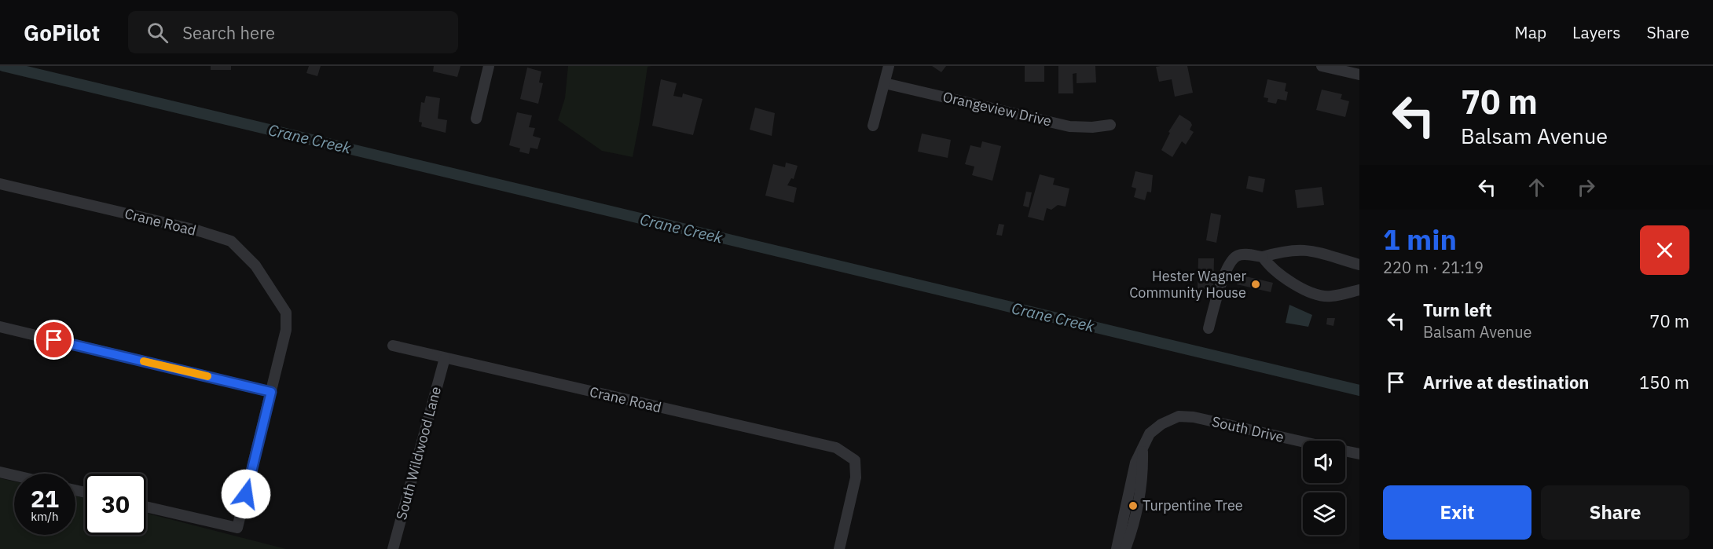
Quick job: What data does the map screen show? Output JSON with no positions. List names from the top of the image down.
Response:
{
  "streets": {
    "street": [
      "Orangeview Drive",
      "Crane Road",
      "South Drive",
      "South Wildwood Lane"
    ]
  },
  "crossings": [
    ["Crane Road", "South Wildwood Lane"]
  ],
  "water": ["Crane Creek"],
  "places": ["Hester Wagner Community House", "Turpentine Tree"],
  "page": {
    "header": "GoPilot",
    "search": "Search here",
    "nav": ["Map", "Layers", "Share"],
    "turn": ["70 m", "Balsam Avenue"],
    "heading": ["1 min", "220 m · 21:19"],
    "list": [
      {
        "name": "Turn left",
        "note": "Balsam Avenue",
        "value": "70 m"
      },
      {
        "name": "Arrive at destination",
        "value": "150 m"
      }
    ],
    "speed": "21 km/h",
    "limit": "30",
    "buttons": ["Exit", "Share"]
  }
}
